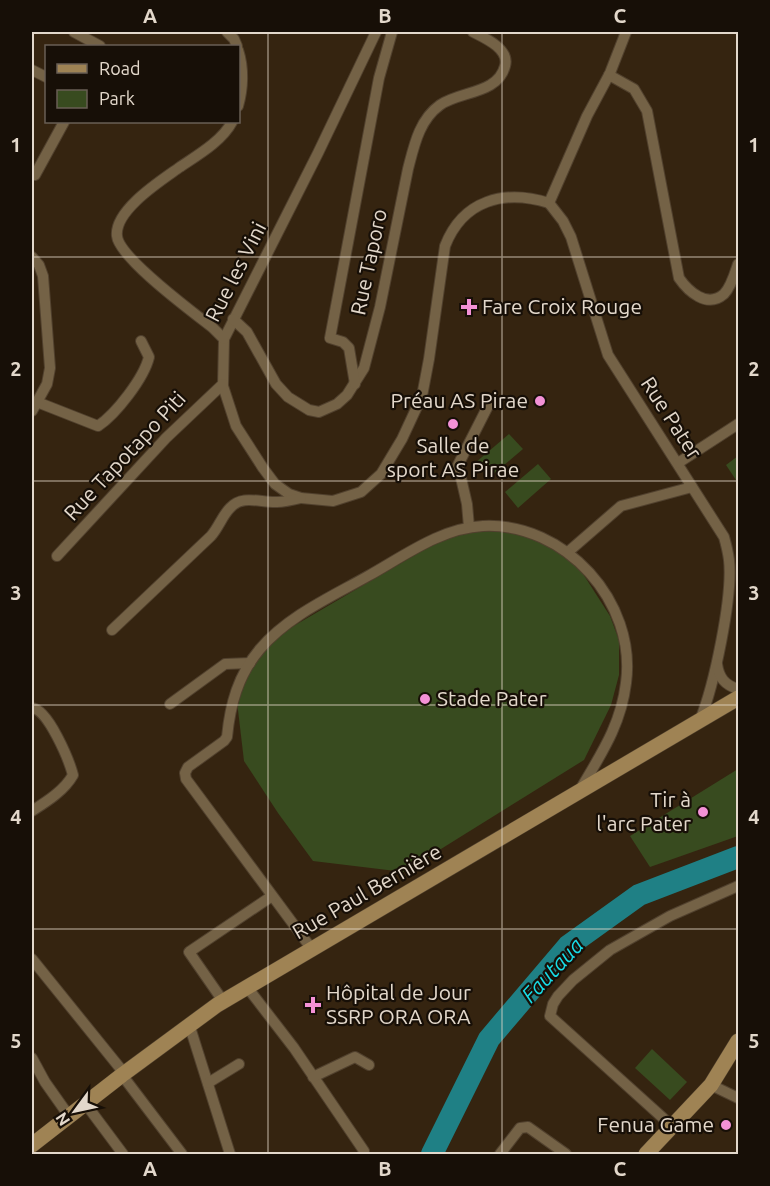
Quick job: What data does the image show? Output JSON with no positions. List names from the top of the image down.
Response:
{
  "streets": {
    "main road": ["Rue Paul Bernière"],
    "street": [
      "Rue Taporo",
      "Rue les Vini",
      "Rue Pater",
      "Rue Tapotapo Piti"
    ]
  },
  "crossings": [
    ["Rue Taporo", "Rue les Vini"],
    ["Rue les Vini", "Rue Pater"],
    ["Rue les Vini", "Rue Tapotapo Piti"],
    ["Rue Pater", "Rue Paul Bernière"]
  ],
  "water": ["Fautaua"],
  "places": {
    "health": ["Fare Croix Rouge", "Hôpital de Jour SSRP ORA ORA"],
    "other": [
      "Préau AS Pirae",
      "Salle de sport AS Pirae",
      "Stade Pater",
      "Tir à l'arc Pater",
      "Fenua Game"
    ]
  },
  "legend": ["Road", "Park"],
  "north": "bottom left",
  "grid": {
    "columns": ["A", "B", "C"],
    "rows": [
      "1",
      "2",
      "3",
      "4",
      "5"
    ]
  }
}
